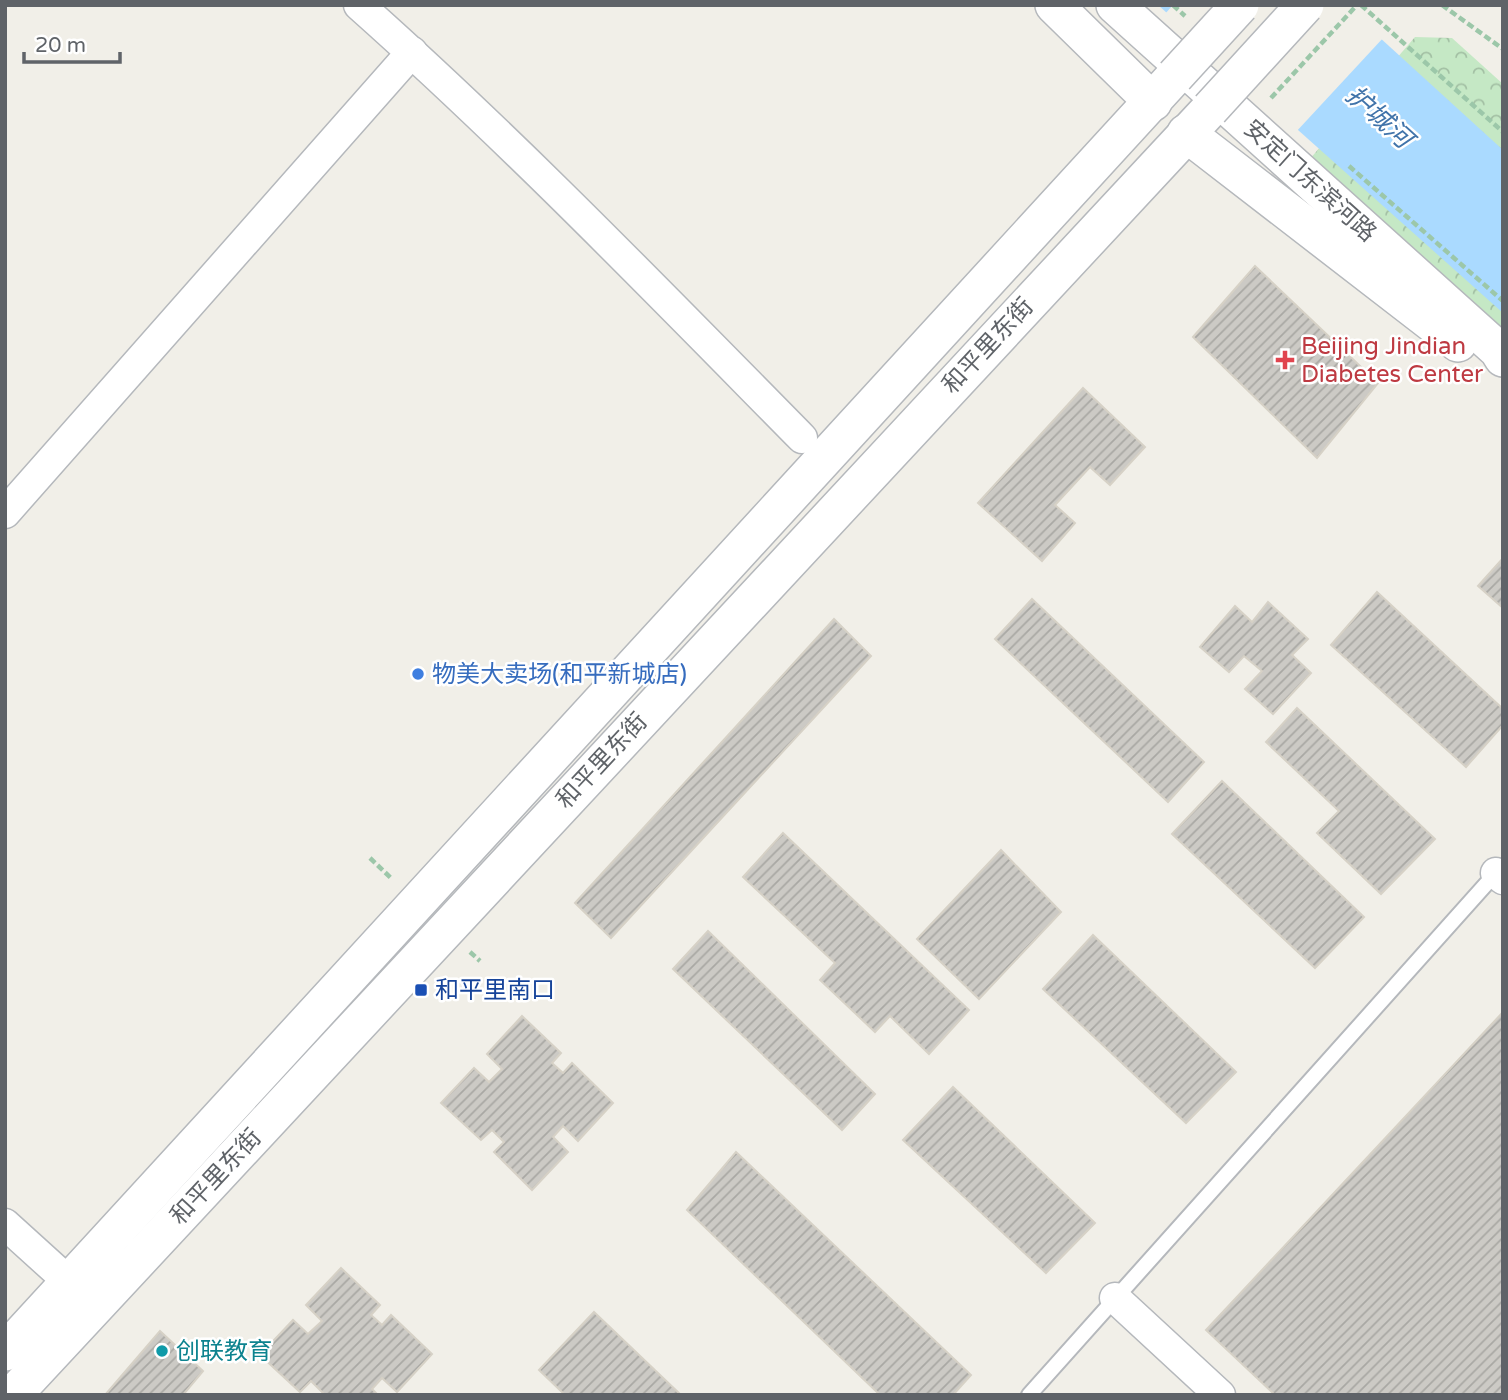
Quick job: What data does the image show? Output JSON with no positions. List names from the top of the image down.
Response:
{
  "streets": {
    "street": ["安定门东滨河路", "和平里东街"]
  },
  "water": ["护城河"],
  "places": {
    "health": ["Beijing Jindian Diabetes Center"],
    "other": ["物美大卖场(和平新城店)", "创联教育"],
    "transit": ["和平里南口"]
  },
  "scale_bar": "20 m"
}
